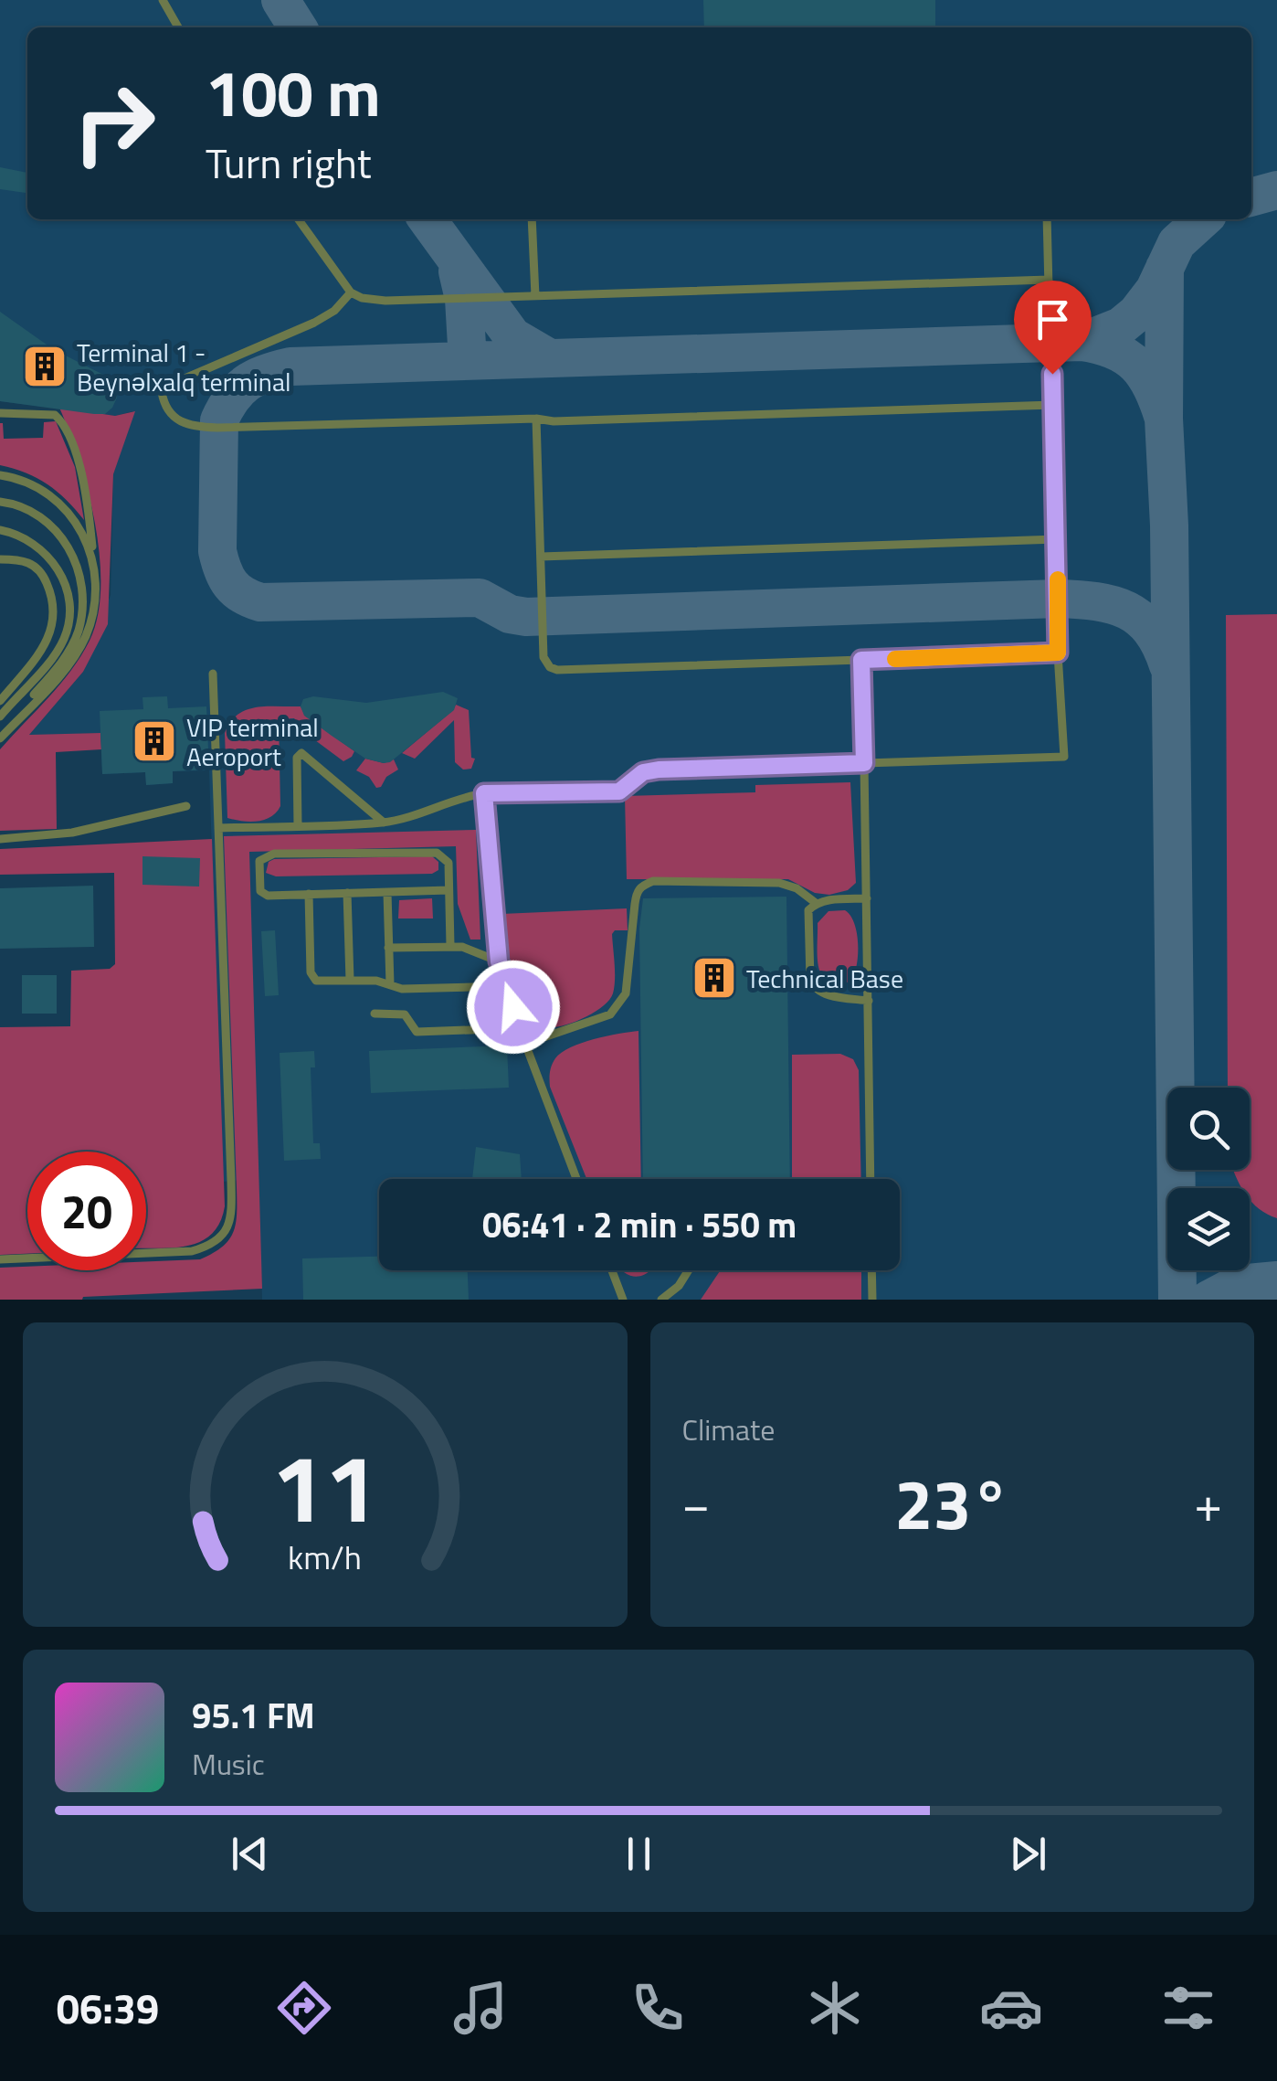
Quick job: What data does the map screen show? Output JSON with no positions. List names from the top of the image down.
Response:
{
  "places": {
    "building": ["Terminal 1 - Beynəlxalq terminal", "VIP terminal Aeroport", "Technical Base"]
  },
  "page": {
    "turn": ["100 m", "Turn right"],
    "limit": "20",
    "trip": "06:41 · 2 min · 550 m",
    "tile": "Climate",
    "heat": ["−", "23°", "+"],
    "song": ["95.1 FM", "Music"],
    "tabs": "06:39",
    "gauge": ["11", "km/h"]
  }
}
